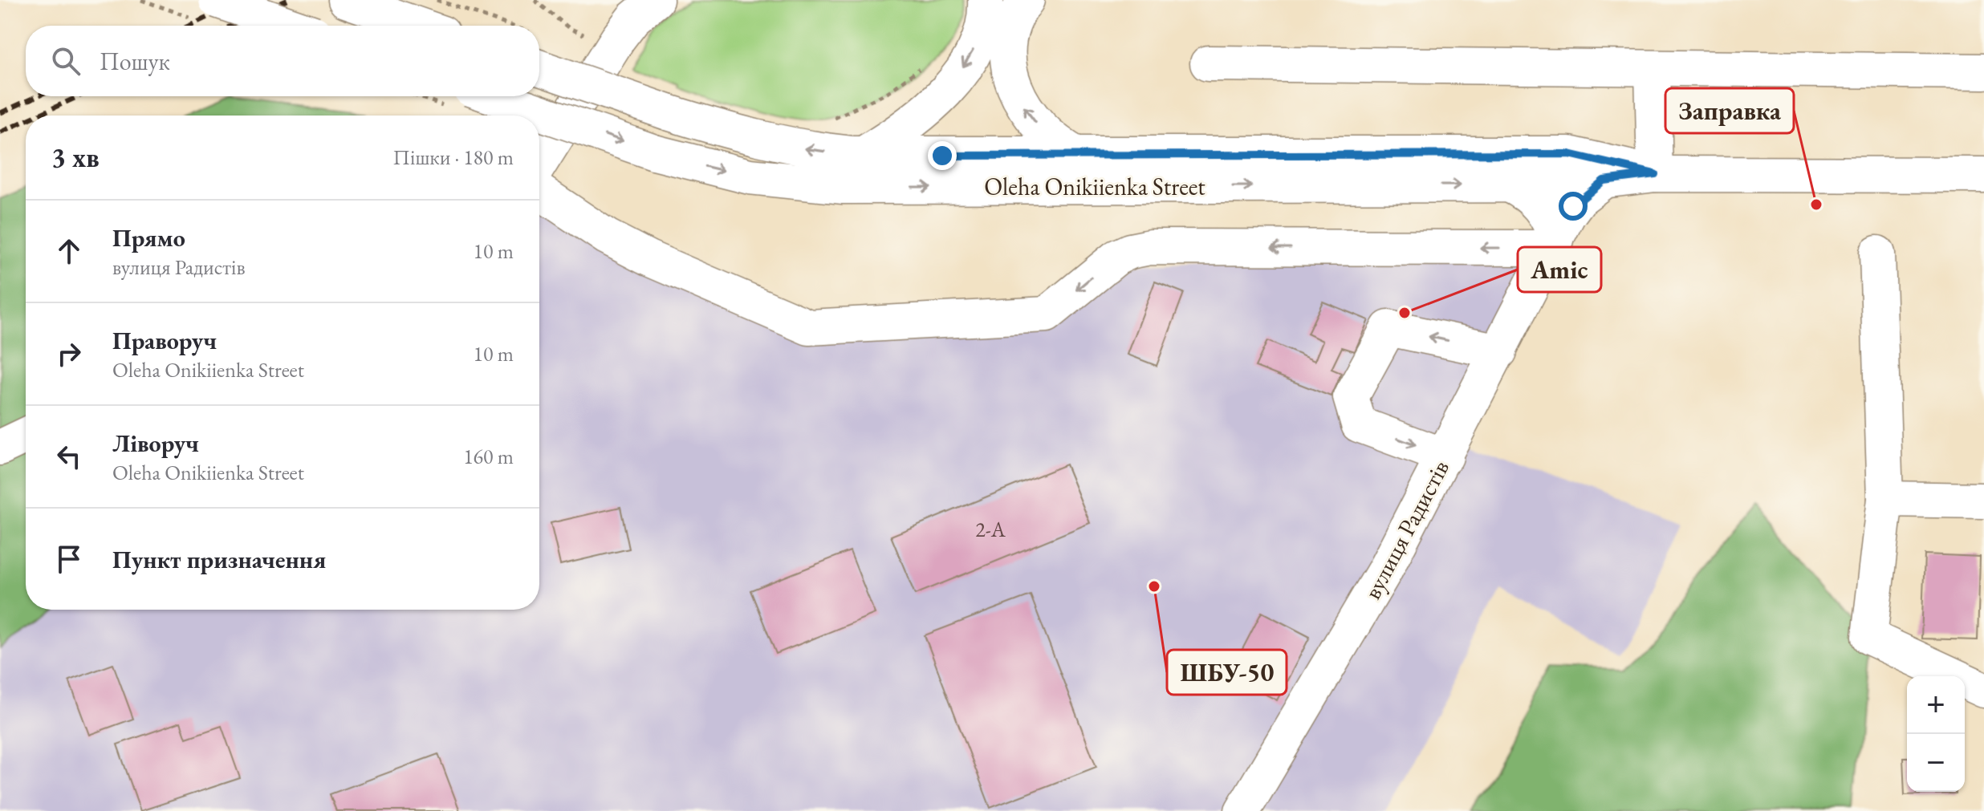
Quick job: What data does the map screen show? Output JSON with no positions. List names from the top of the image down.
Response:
{
  "streets": {
    "main road": ["Oleha Onikiienka Street", "вулиця Радистів"]
  },
  "crossings": [
    ["Oleha Onikiienka Street", "вулиця Радистів"]
  ],
  "places": ["Заправка", "Amic", "ШБУ-50"],
  "house_numbers": ["2-А"],
  "page": {
    "search": "Пошук",
    "heading": ["3 хв", "Пішки · 180 m"],
    "list": [
      ["Прямо", "вулиця Радистів", "10 m"],
      ["Праворуч", "Oleha Onikiienka Street", "10 m"],
      ["Ліворуч", "Oleha Onikiienka Street", "160 m"],
      "Пункт призначення"
    ],
    "map_buttons": ["+", "−"]
  }
}
